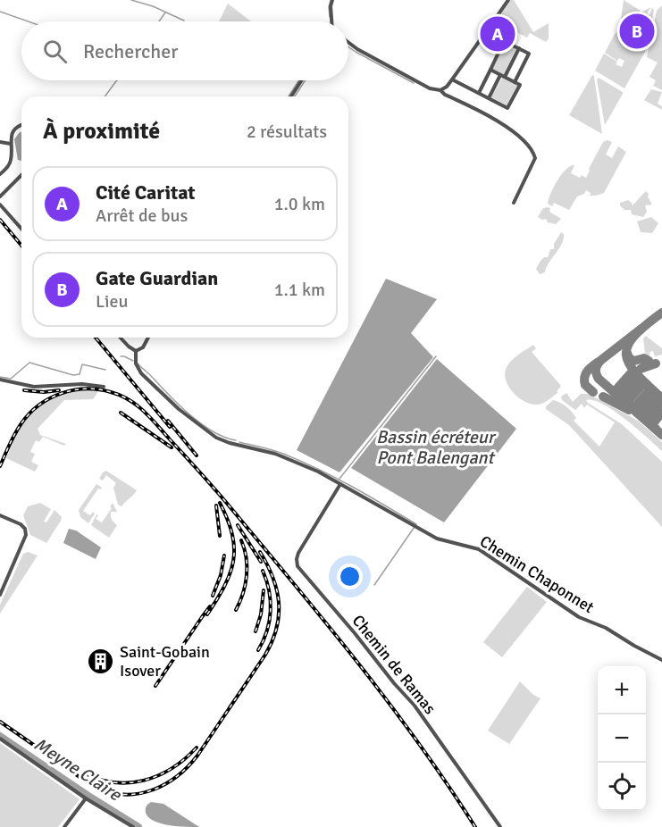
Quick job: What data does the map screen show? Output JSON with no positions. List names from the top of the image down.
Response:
{
  "streets": {
    "street": ["Chemin Chaponnet", "Chemin de Ramas"]
  },
  "crossings": [
    ["Chemin Chaponnet", "Chemin de Ramas"]
  ],
  "water": ["Bassin écréteur Pont Balengant", "Meyne Claire"],
  "places": {
    "building": ["Saint-Gobain Isover"]
  },
  "page": {
    "pins": ["B", "A"],
    "search": "Rechercher",
    "heading": ["À proximité", "2 résultats"],
    "list": [
      {
        "mark": "A",
        "name": "Cité Caritat",
        "note": "Arrêt de bus",
        "value": "1.0 km"
      },
      {
        "mark": "B",
        "name": "Gate Guardian",
        "note": "Lieu",
        "value": "1.1 km"
      }
    ],
    "map_buttons": ["+", "−"]
  }
}
